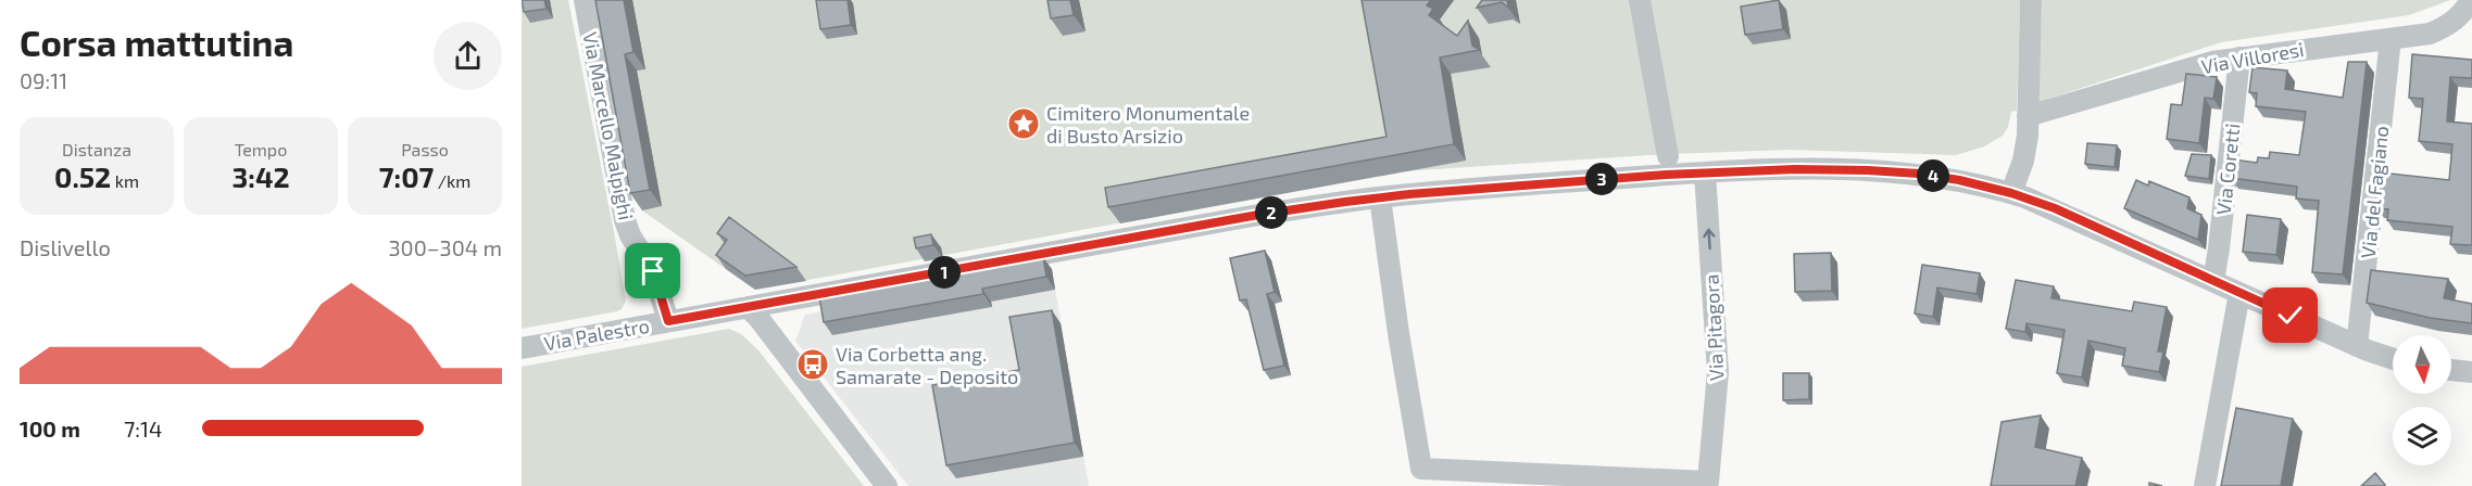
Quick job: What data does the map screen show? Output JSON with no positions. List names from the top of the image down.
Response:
{
  "streets": {
    "street": [
      "Via Villoresi",
      "Via Marcello Malpighi",
      "Via Coretti",
      "Via del Fagiano",
      "Via Pitagora",
      "Via Palestro"
    ]
  },
  "crossings": [
    ["Via Villoresi", "Via Coretti"],
    ["Via Villoresi", "Via del Fagiano"],
    ["Via Marcello Malpighi", "Via Palestro"],
    ["Via Coretti", "Via Palestro"],
    ["Via del Fagiano", "Via Palestro"],
    ["Via Pitagora", "Via Palestro"]
  ],
  "one_way": ["Via Pitagora"],
  "places": {
    "place": ["Cimitero Monumentale di Busto Arsizio"],
    "bus stop": ["Via Corbetta ang. Samarate - Deposito"]
  },
  "north": "bottom",
  "page": {
    "heading": ["Corsa mattutina", "09:11"],
    "stats": [
      ["Distanza", "0.52 km"],
      ["Tempo", "3:42"],
      ["Passo", "7:07 /km"]
    ],
    "pins": [
      "4",
      "3",
      "2",
      "1"
    ],
    "chart": ["Dislivello", "300–304 m"],
    "list": [
      {
        "name": "100 m",
        "note": "7:14"
      }
    ]
  }
}
